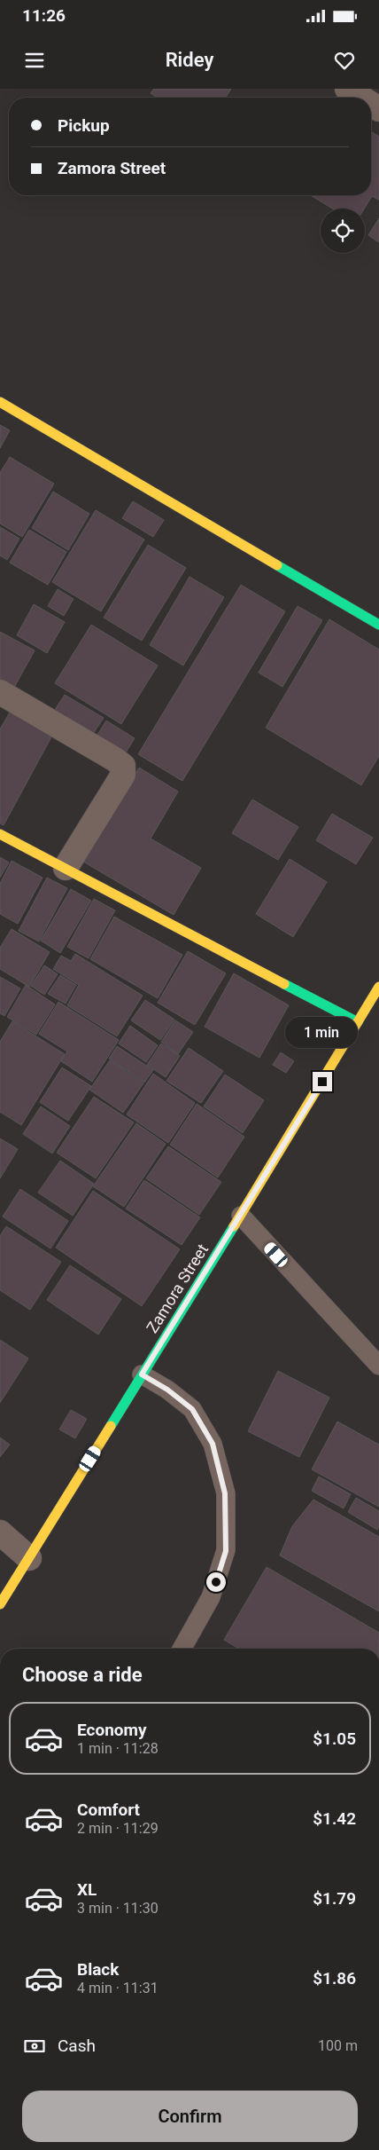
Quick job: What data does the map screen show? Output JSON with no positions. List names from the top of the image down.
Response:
{
  "streets": {
    "street": ["Zamora Street"]
  },
  "page": {
    "status": "11:26",
    "header": "Ridey",
    "banner": ["Pickup", "Zamora Street"],
    "bubble": "1 min",
    "heading": "Choose a ride",
    "list": [
      {
        "name": "Economy",
        "note": "1 min · 11:28",
        "value": "$1.05"
      },
      {
        "name": "Comfort",
        "note": "2 min · 11:29",
        "value": "$1.42"
      },
      {
        "name": "XL",
        "note": "3 min · 11:30",
        "value": "$1.79"
      },
      {
        "name": "Black",
        "note": "4 min · 11:31",
        "value": "$1.86"
      }
    ],
    "pay": ["Cash", "100 m"],
    "buttons": "Confirm"
  }
}
